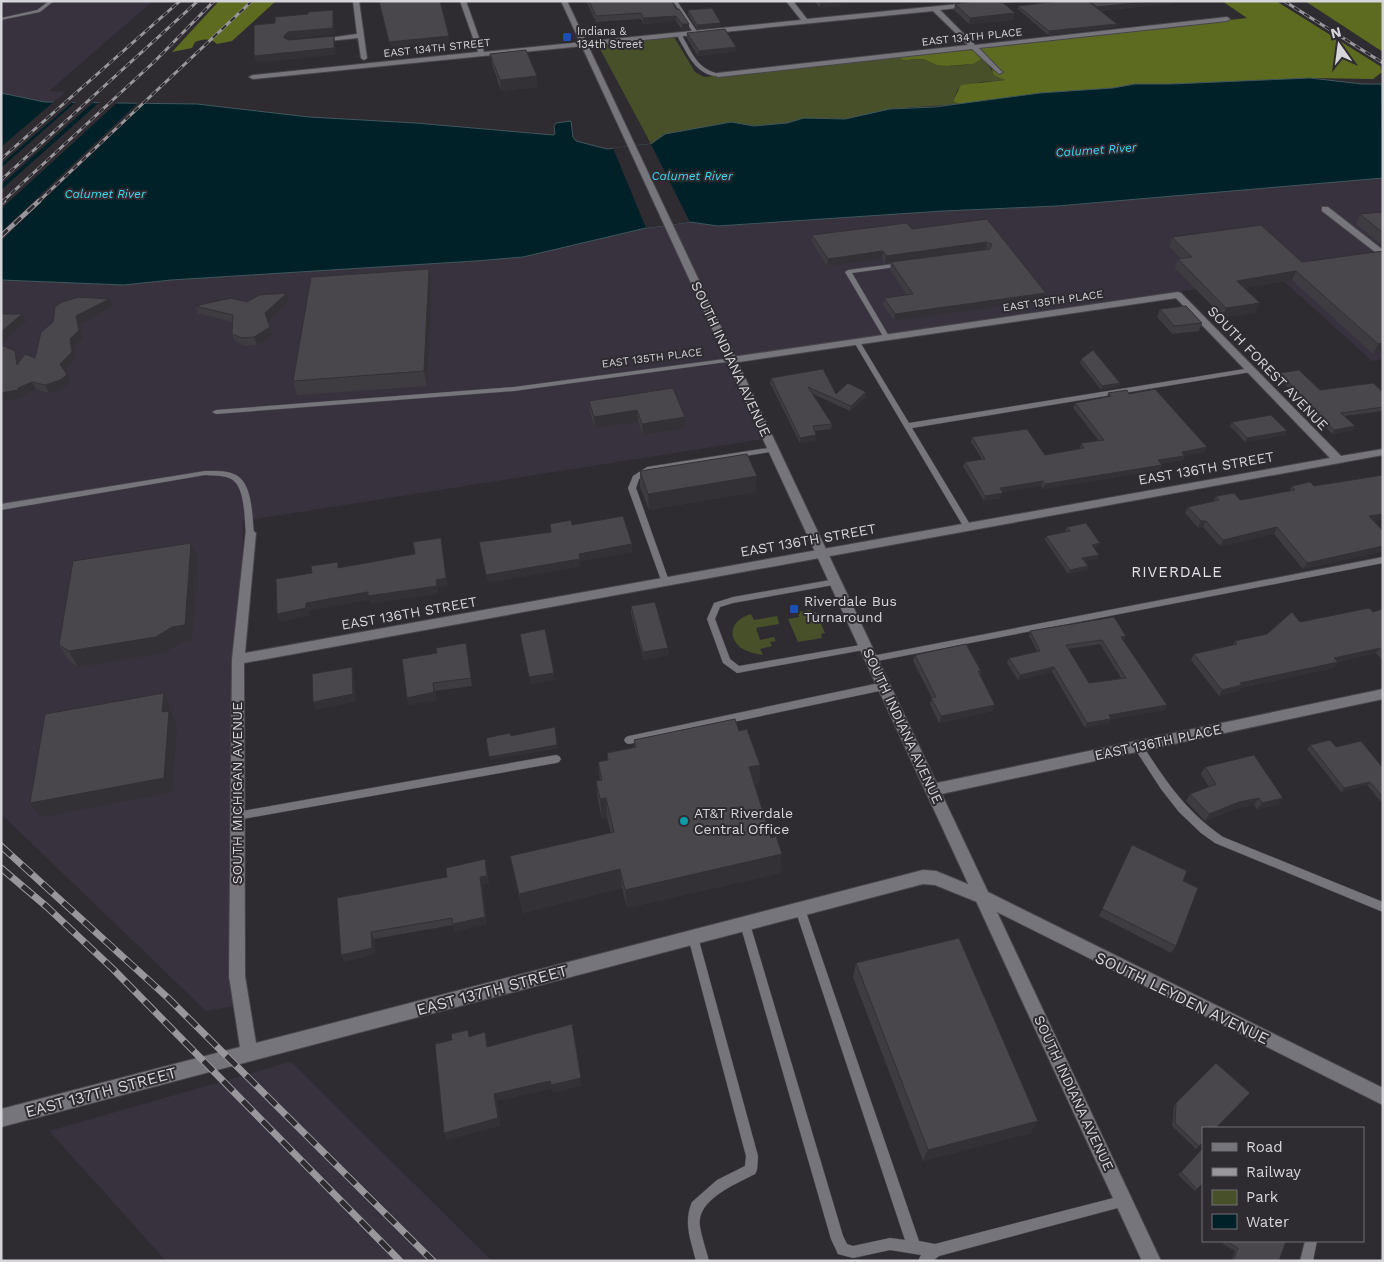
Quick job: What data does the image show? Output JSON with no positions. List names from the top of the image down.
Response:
{
  "streets": {
    "street": [
      "EAST 134TH PLACE",
      "EAST 134TH STREET",
      "EAST 135TH PLACE",
      "SOUTH INDIANA AVENUE",
      "SOUTH FOREST AVENUE",
      "EAST 136TH STREET",
      "EAST 136TH PLACE",
      "SOUTH MICHIGAN AVENUE",
      "EAST 137TH STREET",
      "SOUTH LEYDEN AVENUE"
    ]
  },
  "crossings": [
    ["EAST 134TH STREET", "SOUTH INDIANA AVENUE"],
    ["EAST 135TH PLACE", "SOUTH INDIANA AVENUE"],
    ["EAST 135TH PLACE", "SOUTH FOREST AVENUE"],
    ["SOUTH INDIANA AVENUE", "EAST 136TH STREET"],
    ["SOUTH INDIANA AVENUE", "EAST 136TH PLACE"],
    ["SOUTH INDIANA AVENUE", "EAST 137TH STREET"],
    ["SOUTH INDIANA AVENUE", "SOUTH LEYDEN AVENUE"],
    ["SOUTH FOREST AVENUE", "EAST 136TH STREET"],
    ["EAST 136TH STREET", "SOUTH MICHIGAN AVENUE"],
    ["SOUTH MICHIGAN AVENUE", "EAST 137TH STREET"],
    ["EAST 137TH STREET", "SOUTH LEYDEN AVENUE"]
  ],
  "districts": ["RIVERDALE"],
  "water": ["Calumet River"],
  "places": {
    "transit": ["Indiana & 134th Street", "Riverdale Bus Turnaround"],
    "other": ["AT&T Riverdale Central Office"]
  },
  "legend": [
    "Road",
    "Railway",
    "Park",
    "Water"
  ],
  "north": "top"
}
